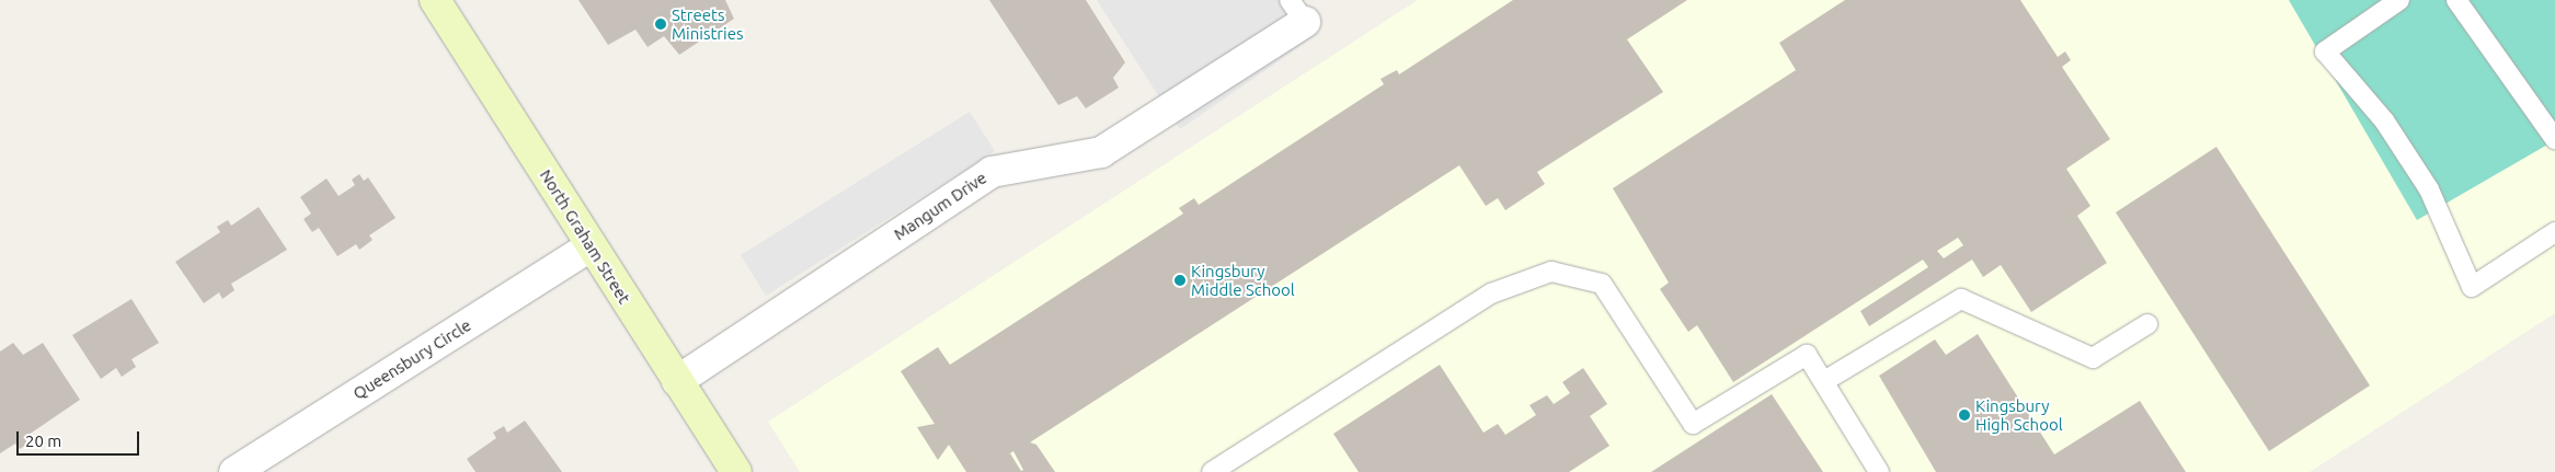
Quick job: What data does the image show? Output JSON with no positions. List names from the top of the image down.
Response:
{
  "streets": {
    "main road": ["North Graham Street"],
    "street": ["Mangum Drive", "Queensbury Circle"]
  },
  "crossings": [
    ["Mangum Drive", "North Graham Street"],
    ["North Graham Street", "Queensbury Circle"]
  ],
  "places": ["Streets Ministries", "Kingsbury Middle School", "Kingsbury High School"],
  "scale_bar": "20 m"
}
